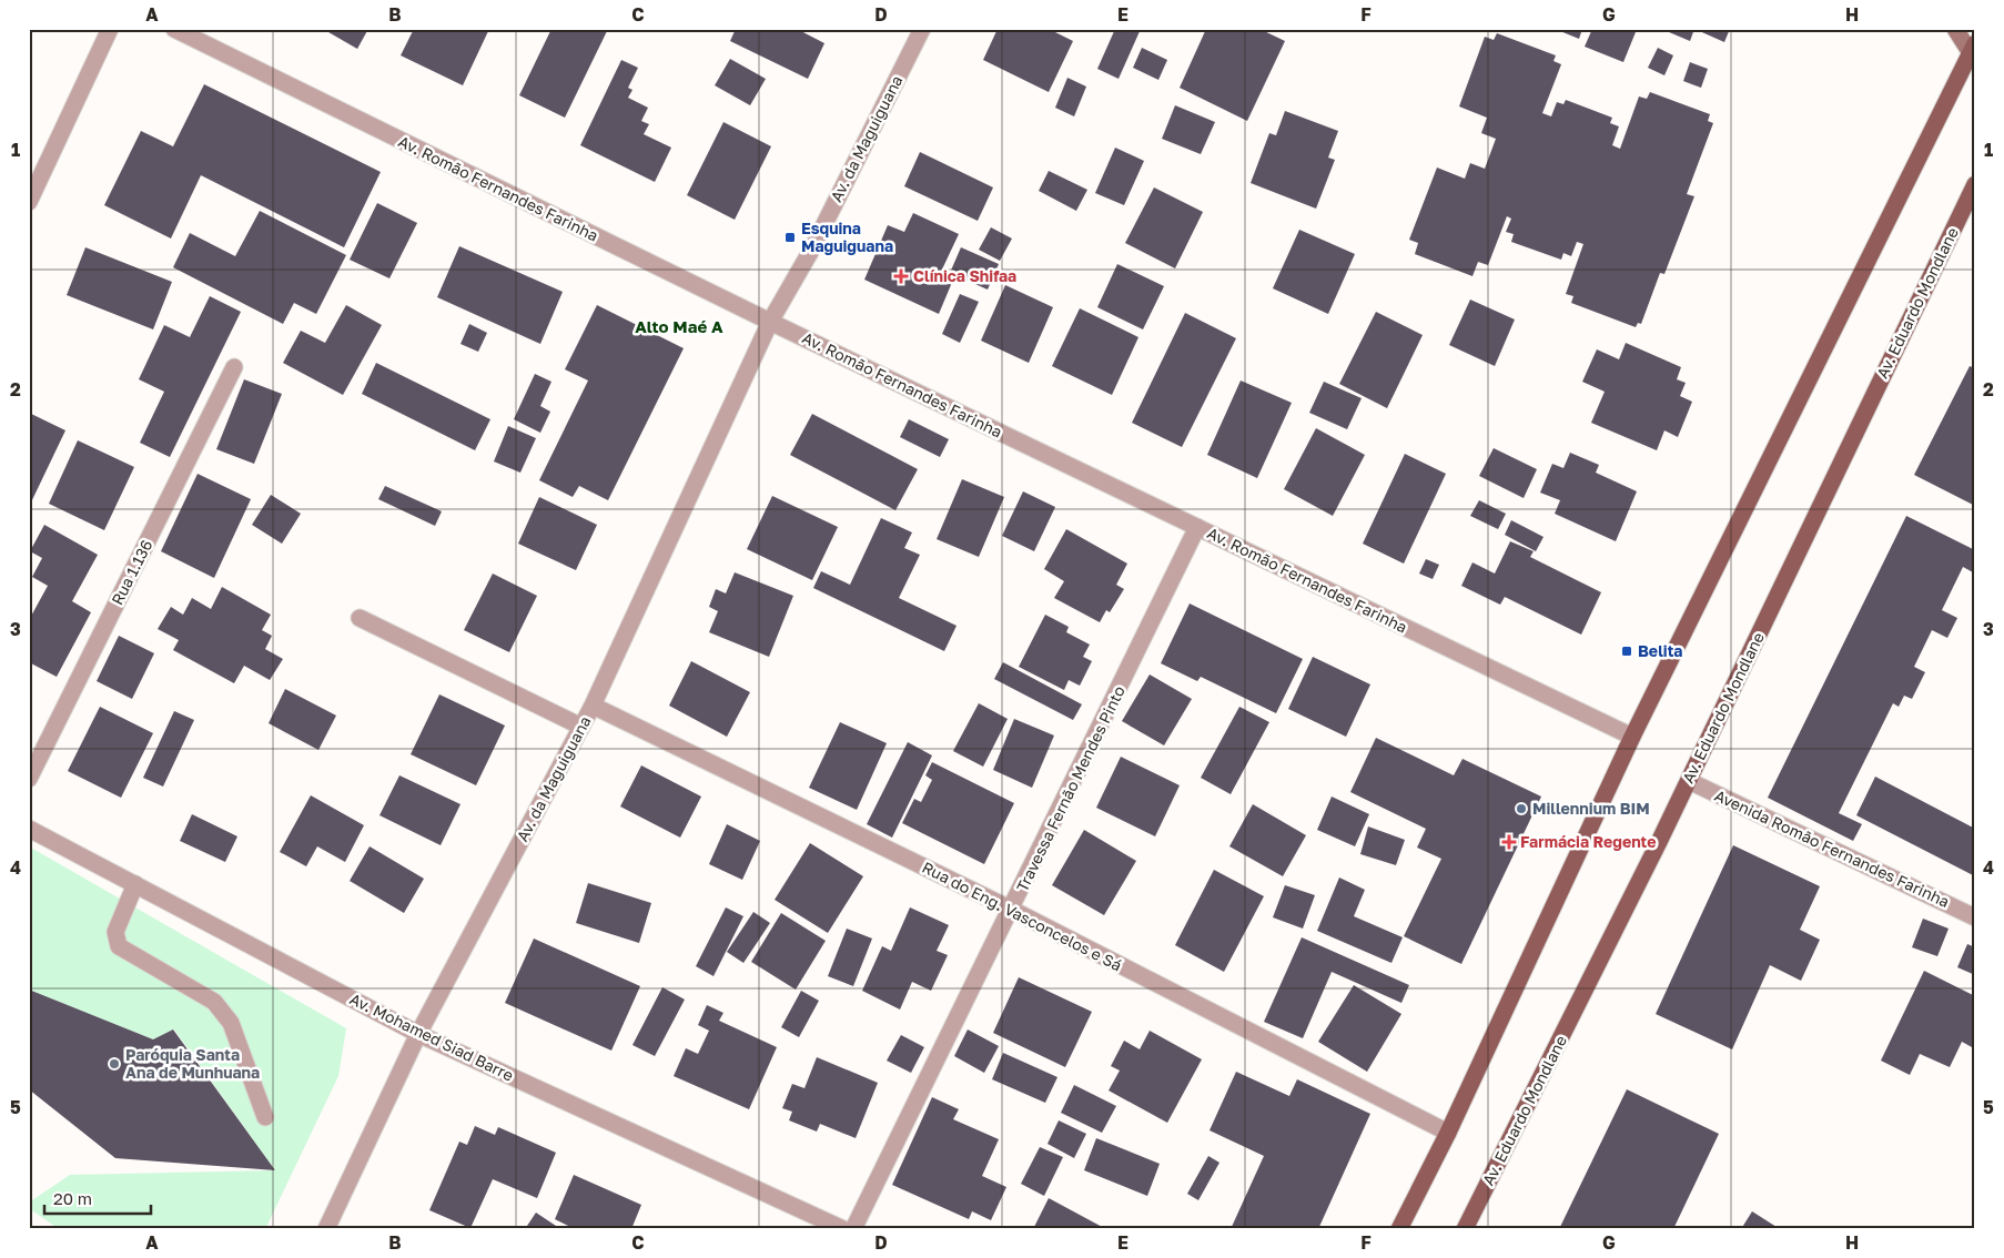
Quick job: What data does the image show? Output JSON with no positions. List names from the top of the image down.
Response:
{
  "streets": {
    "main road": ["Av. Eduardo Mondlane"],
    "street": [
      "Av. da Maguiguana",
      "Av. Romão Fernandes Farinha",
      "Rua 1.136",
      "Travessa Fernão Mendes Pinto",
      "Avenida Romão Fernandes Farinha",
      "Rua do Eng. Vasconcelos e Sá",
      "Av. Mohamed Siad Barre"
    ]
  },
  "crossings": [
    ["Av. da Maguiguana", "Av. Romão Fernandes Farinha"],
    ["Av. da Maguiguana", "Rua do Eng. Vasconcelos e Sá"],
    ["Av. da Maguiguana", "Av. Mohamed Siad Barre"],
    ["Av. Romão Fernandes Farinha", "Travessa Fernão Mendes Pinto"],
    ["Av. Eduardo Mondlane", "Avenida Romão Fernandes Farinha"],
    ["Travessa Fernão Mendes Pinto", "Rua do Eng. Vasconcelos e Sá"]
  ],
  "districts": ["Alto Maé A"],
  "places": {
    "transit": ["Esquina Maguiguana", "Belita"],
    "health": ["Clínica Shifaa", "Farmácia Regente"],
    "other": ["Millennium BIM", "Paróquia Santa Ana de Munhuana"]
  },
  "scale_bar": "20 m",
  "grid": {
    "columns": [
      "A",
      "B",
      "C",
      "D",
      "E",
      "F",
      "G",
      "H"
    ],
    "rows": [
      "1",
      "2",
      "3",
      "4",
      "5"
    ]
  }
}
